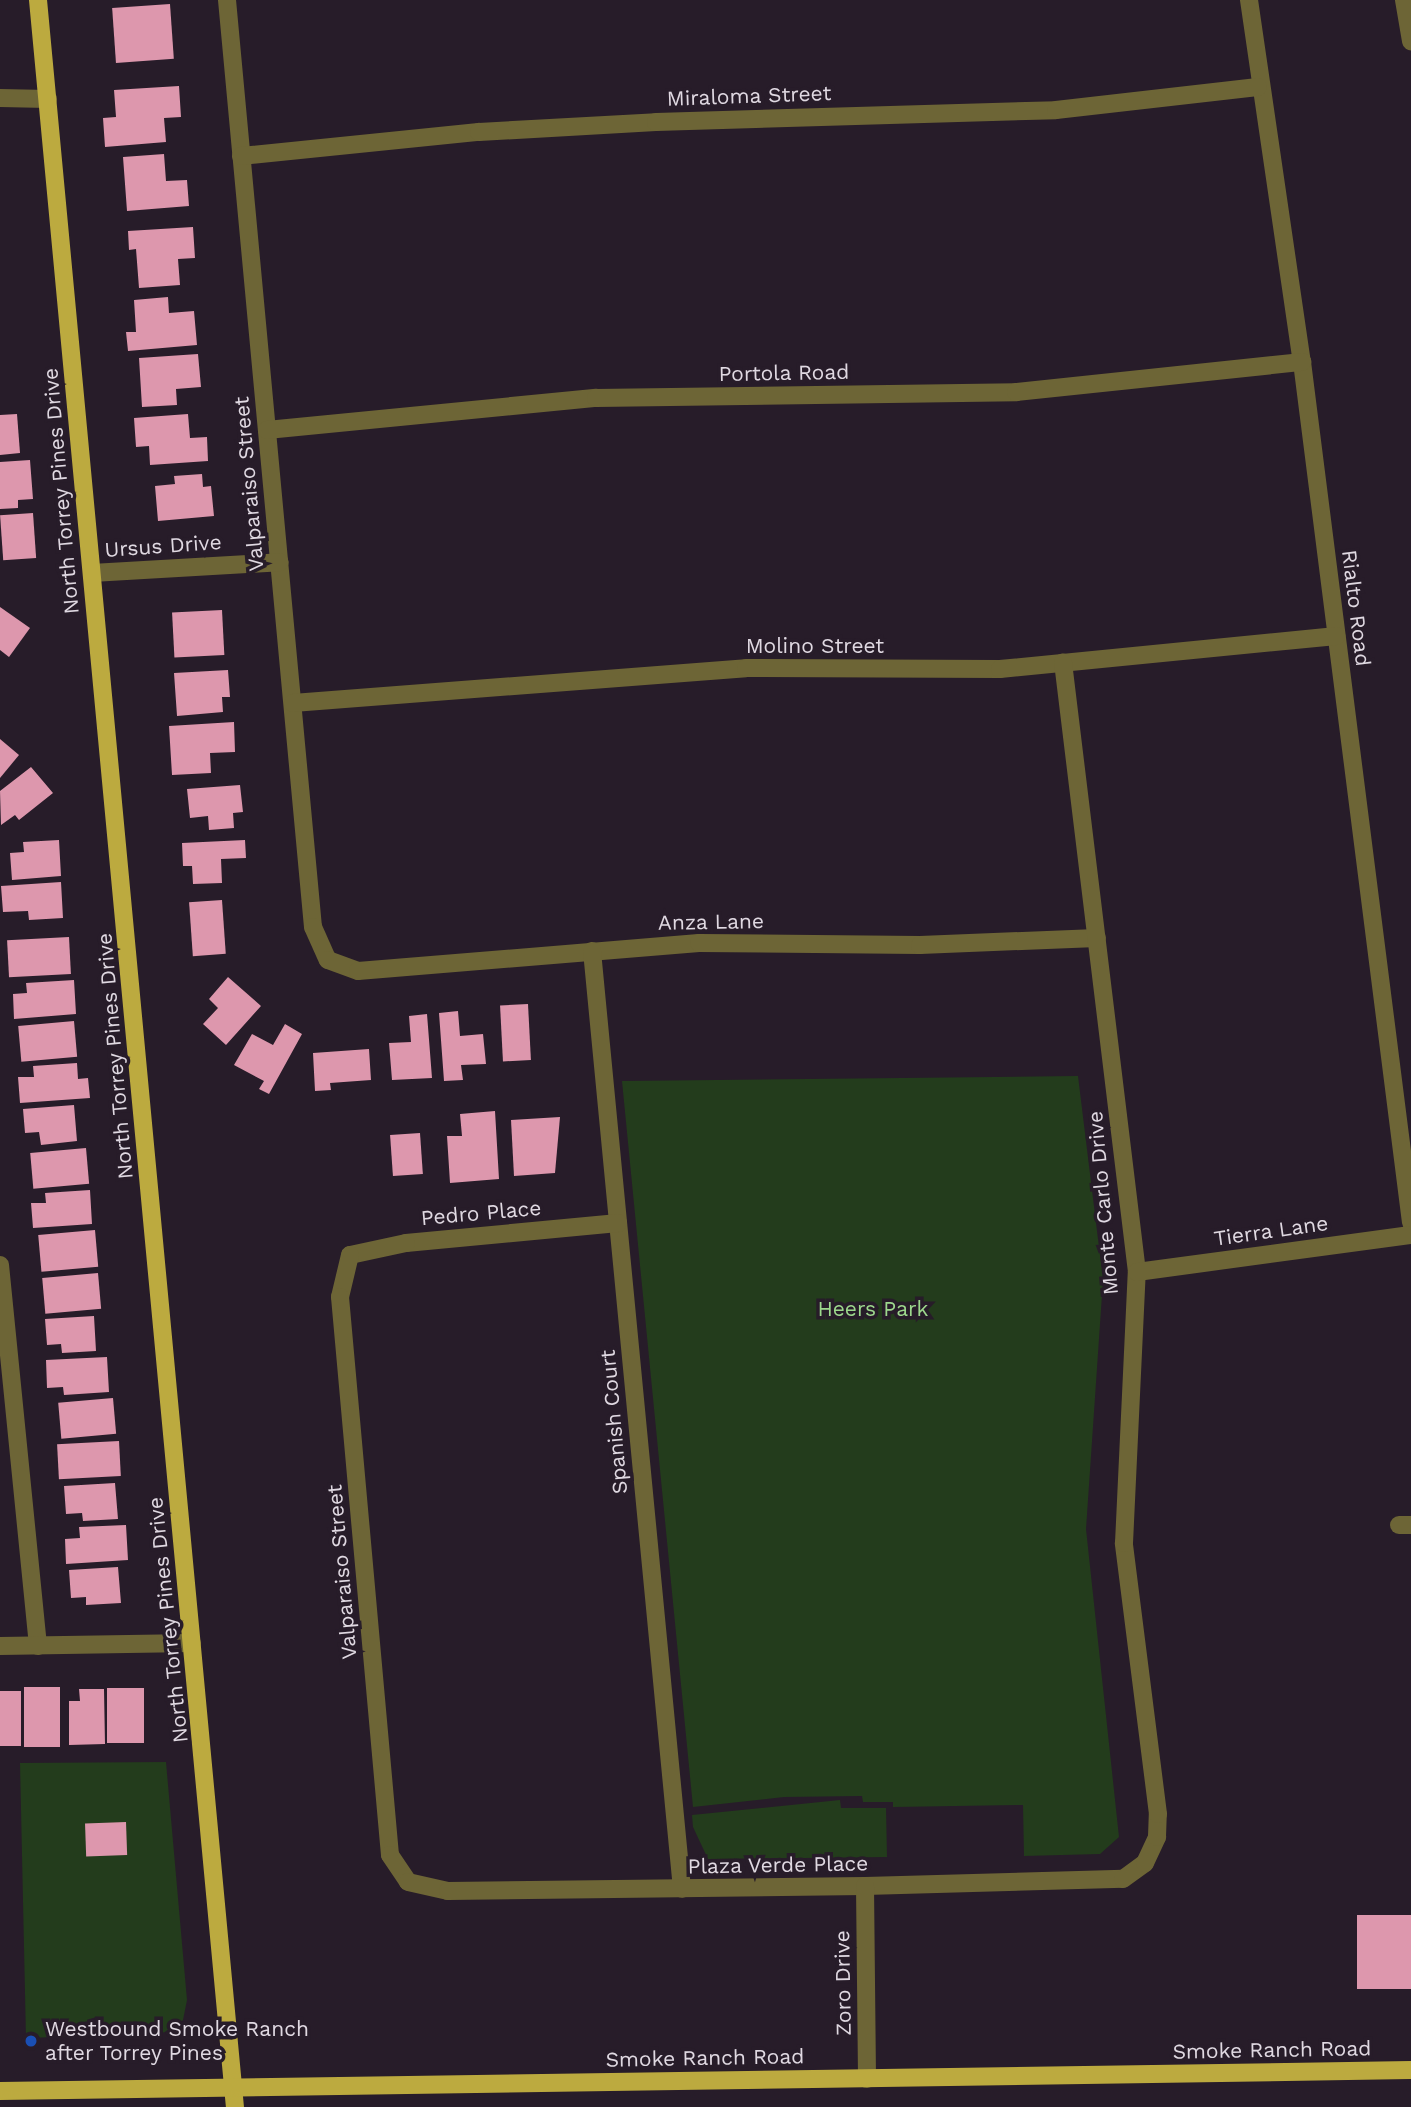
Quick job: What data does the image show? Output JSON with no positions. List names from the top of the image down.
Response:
{
  "streets": {
    "main road": ["North Torrey Pines Drive", "Smoke Ranch Road"],
    "street": [
      "Miraloma Street",
      "Portola Road",
      "Valparaiso Street",
      "Ursus Drive",
      "Rialto Road",
      "Molino Street",
      "Anza Lane",
      "Monte Carlo Drive",
      "Pedro Place",
      "Tierra Lane",
      "Spanish Court",
      "Plaza Verde Place",
      "Zoro Drive"
    ]
  },
  "crossings": [
    ["Miraloma Street", "Valparaiso Street"],
    ["Miraloma Street", "Rialto Road"],
    ["Portola Road", "Valparaiso Street"],
    ["Portola Road", "Rialto Road"],
    ["Valparaiso Street", "Ursus Drive"],
    ["Valparaiso Street", "Molino Street"],
    ["Valparaiso Street", "Anza Lane"],
    ["Valparaiso Street", "Pedro Place"],
    ["Valparaiso Street", "Plaza Verde Place"],
    ["North Torrey Pines Drive", "Ursus Drive"],
    ["North Torrey Pines Drive", "Smoke Ranch Road"],
    ["Rialto Road", "Molino Street"],
    ["Molino Street", "Monte Carlo Drive"],
    ["Anza Lane", "Monte Carlo Drive"],
    ["Anza Lane", "Spanish Court"],
    ["Monte Carlo Drive", "Tierra Lane"],
    ["Monte Carlo Drive", "Plaza Verde Place"],
    ["Pedro Place", "Spanish Court"],
    ["Spanish Court", "Plaza Verde Place"],
    ["Plaza Verde Place", "Zoro Drive"],
    ["Zoro Drive", "Smoke Ranch Road"]
  ],
  "parks": ["Heers Park"],
  "places": ["Westbound Smoke Ranch after Torrey Pines"]
}
